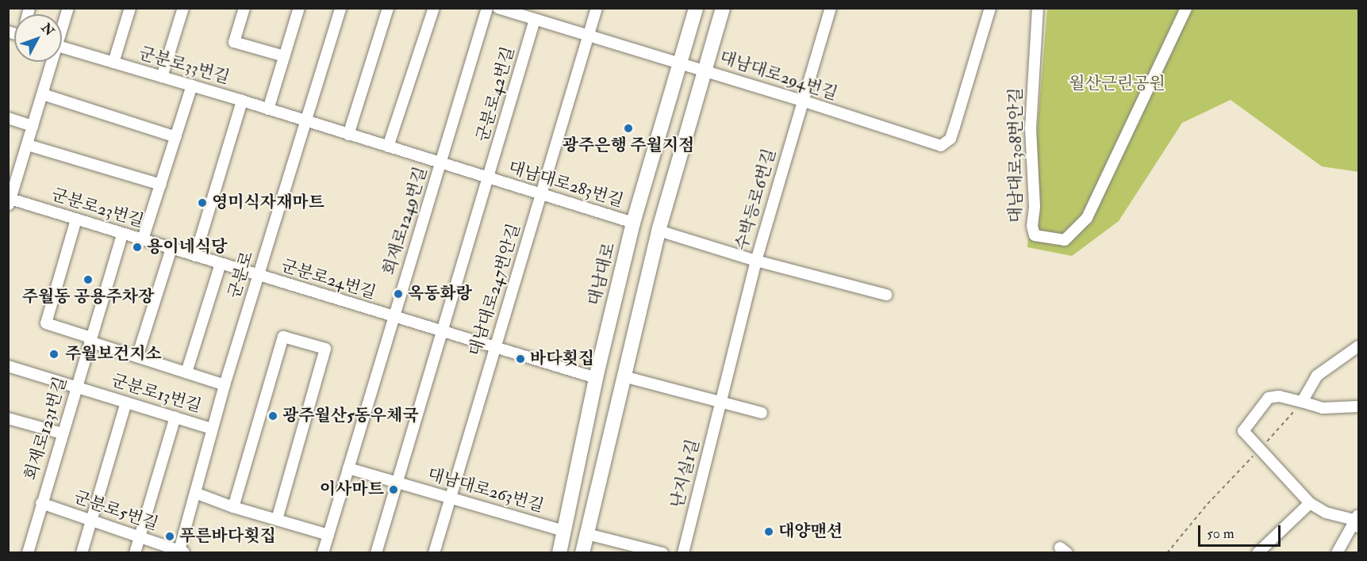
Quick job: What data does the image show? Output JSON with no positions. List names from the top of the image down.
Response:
{
  "streets": {
    "main road": ["대남대로"],
    "street": [
      "군분로33번길",
      "대남대로294번길",
      "군분로42번길",
      "대남대로308번안길",
      "대남대로283번길",
      "수박등로6번길",
      "군분로23번길",
      "회재로1249번길",
      "군분로",
      "군분로24번길",
      "대남대로247번안길",
      "군분로13번길",
      "회재로1231번길",
      "난지실1길",
      "대남대로263번길",
      "군분로5번길"
    ]
  },
  "crossings": [
    ["군분로33번길", "대남대로283번길"],
    ["군분로33번길", "군분로"],
    ["대남대로294번길", "수박등로6번길"],
    ["대남대로294번길", "대남대로"],
    ["대남대로294번길", "대남대로247번안길"],
    ["군분로42번길", "대남대로283번길"],
    ["군분로42번길", "군분로24번길"],
    ["대남대로283번길", "회재로1249번길"],
    ["대남대로283번길", "대남대로"],
    ["대남대로283번길", "대남대로247번안길"],
    ["수박등로6번길", "난지실1길"],
    ["군분로23번길", "군분로"],
    ["군분로23번길", "군분로24번길"],
    ["군분로23번길", "회재로1231번길"],
    ["회재로1249번길", "군분로24번길"],
    ["회재로1249번길", "대남대로263번길"],
    ["대남대로", "군분로24번길"],
    ["대남대로", "대남대로263번길"],
    ["군분로", "군분로24번길"],
    ["군분로", "군분로13번길"],
    ["군분로", "군분로5번길"],
    ["군분로24번길", "대남대로247번안길"],
    ["대남대로247번안길", "대남대로263번길"],
    ["군분로13번길", "회재로1231번길"],
    ["회재로1231번길", "군분로5번길"]
  ],
  "parks": ["월산근린공원"],
  "places": [
    "광주은행 주월지점",
    "영미식자재마트",
    "용이네식당",
    "주월동 공용주차장",
    "옥동화랑",
    "주월보건지소",
    "바다횟집",
    "광주월산5동우체국",
    "이사마트",
    "대양맨션",
    "푸른바다횟집"
  ],
  "scale_bar": "50 m",
  "north": "top right"
}
